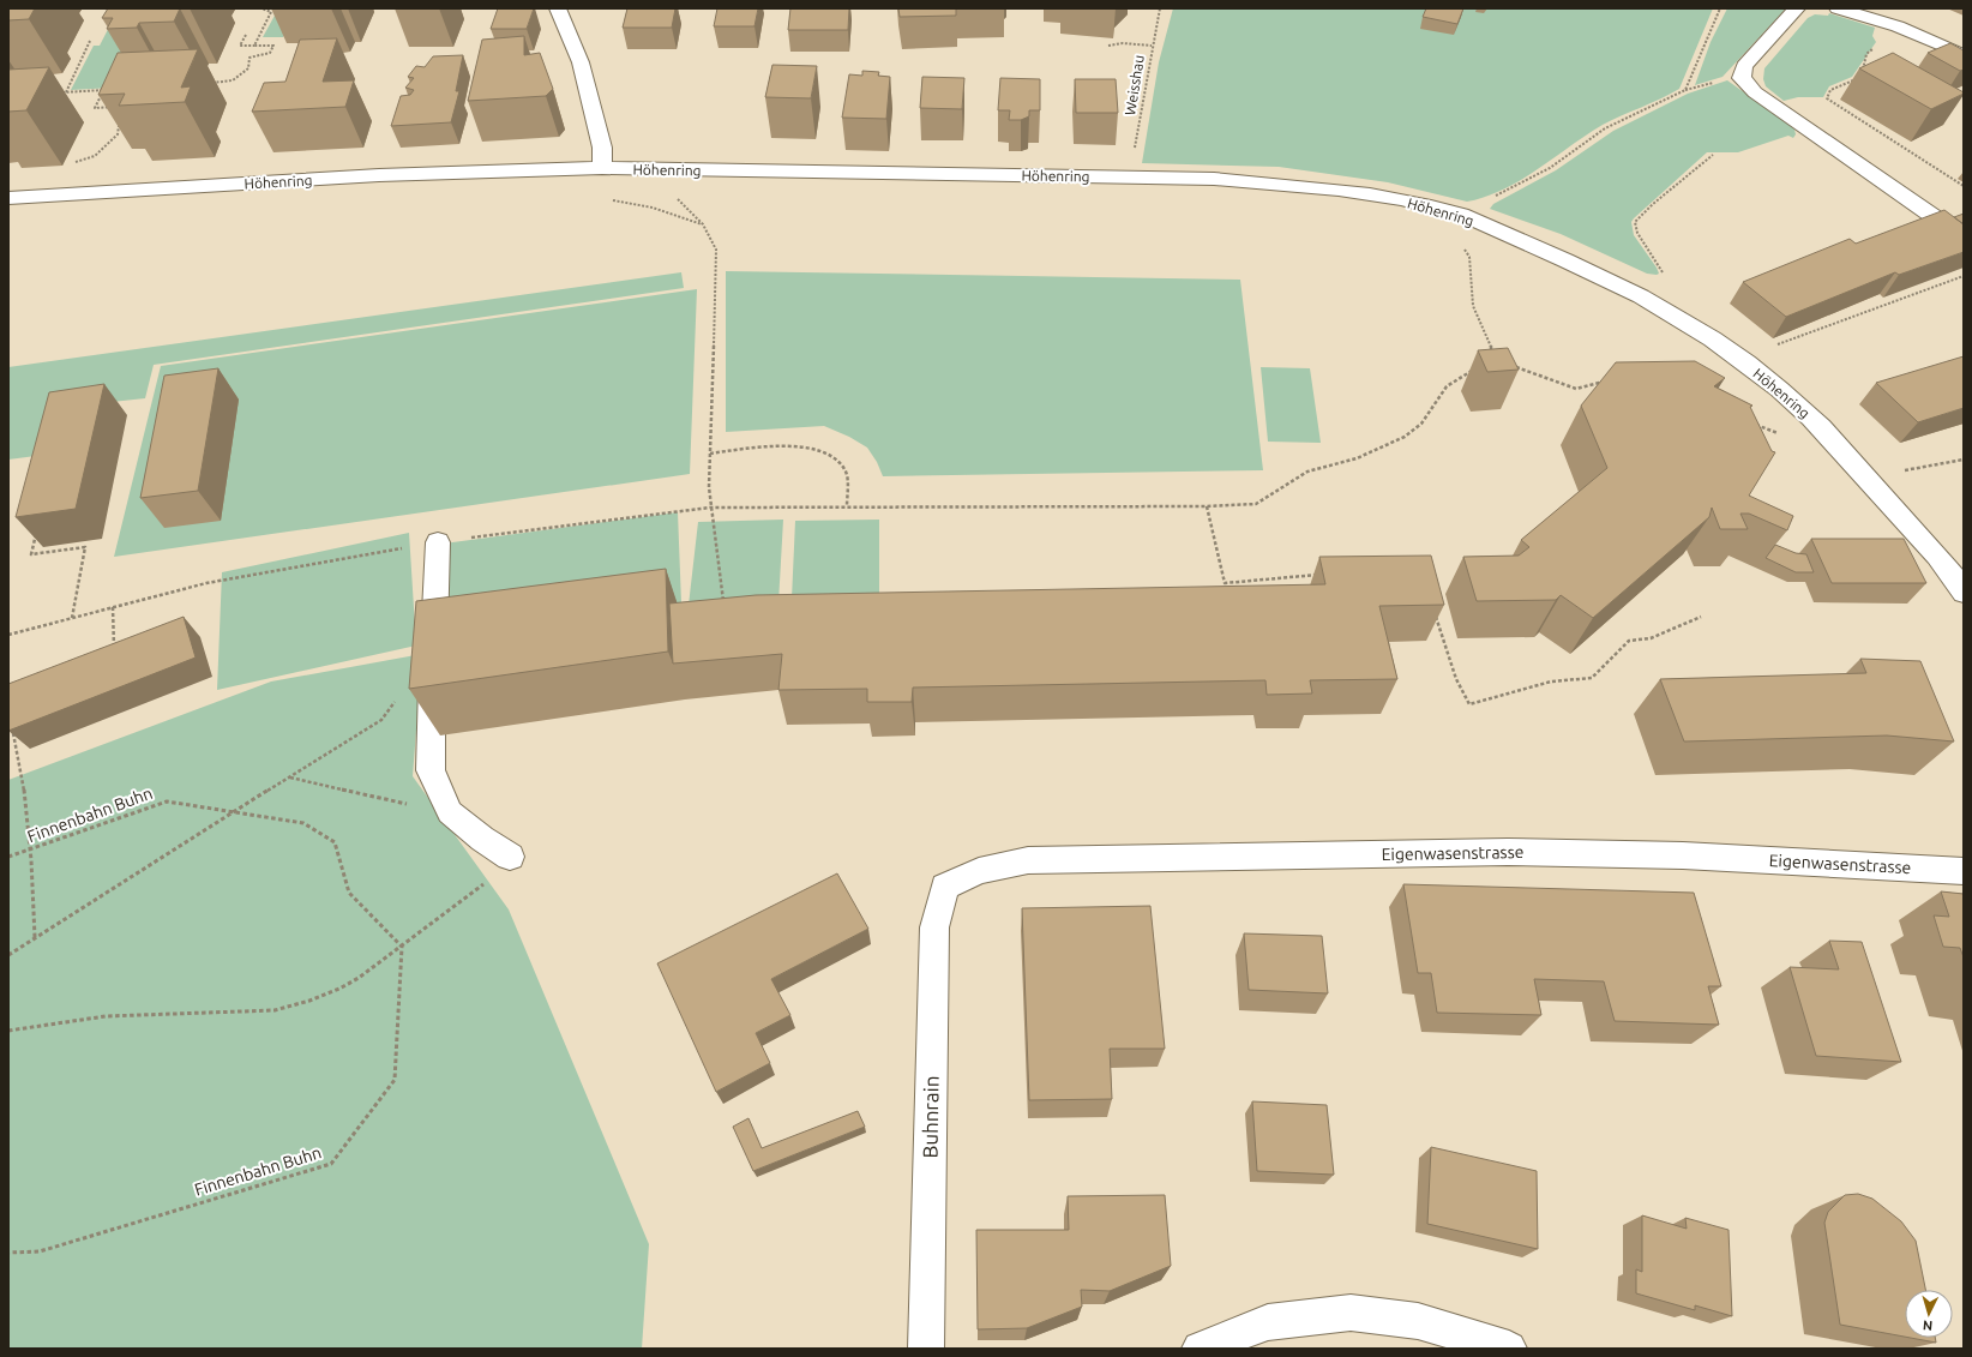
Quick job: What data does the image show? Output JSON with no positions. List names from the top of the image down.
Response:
{
  "streets": {
    "street": ["Höhenring", "Eigenwasenstrasse", "Buhnrain"],
    "path": ["Weisshau", "Finnenbahn Buhn"]
  },
  "crossings": [
    ["Eigenwasenstrasse", "Buhnrain"]
  ],
  "north": "bottom"
}
